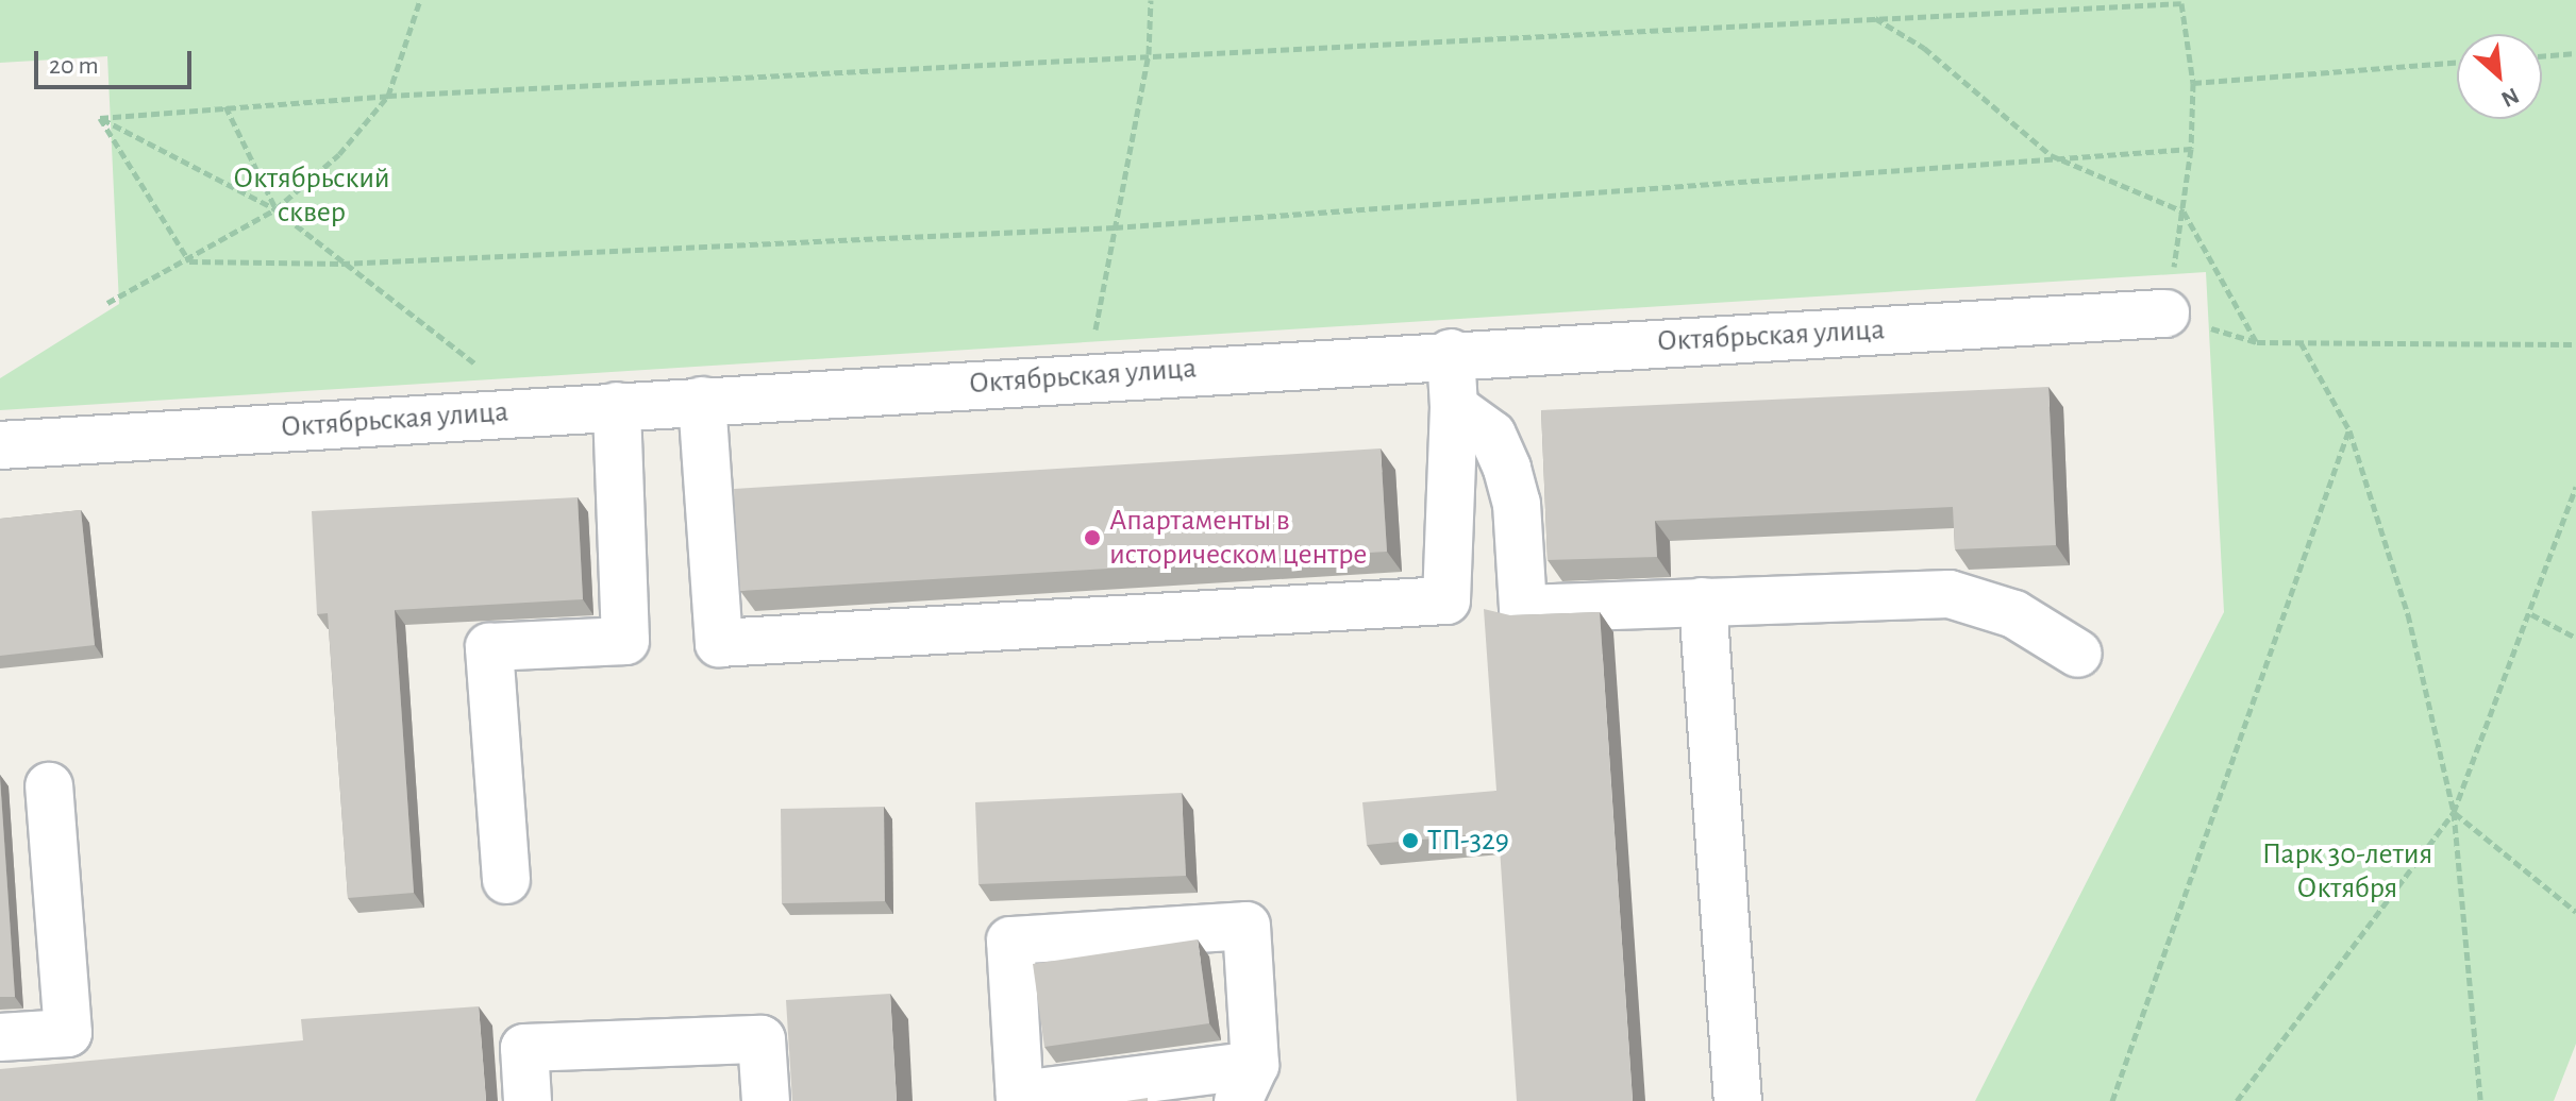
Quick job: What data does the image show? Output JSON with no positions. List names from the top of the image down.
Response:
{
  "streets": {
    "street": ["Октябрьская улица"]
  },
  "parks": ["Октябрьский сквер", "Парк 30-летия Октября"],
  "places": ["Апартаменты в историческом центре", "ТП-329"],
  "scale_bar": "20 m",
  "north": "bottom right"
}
